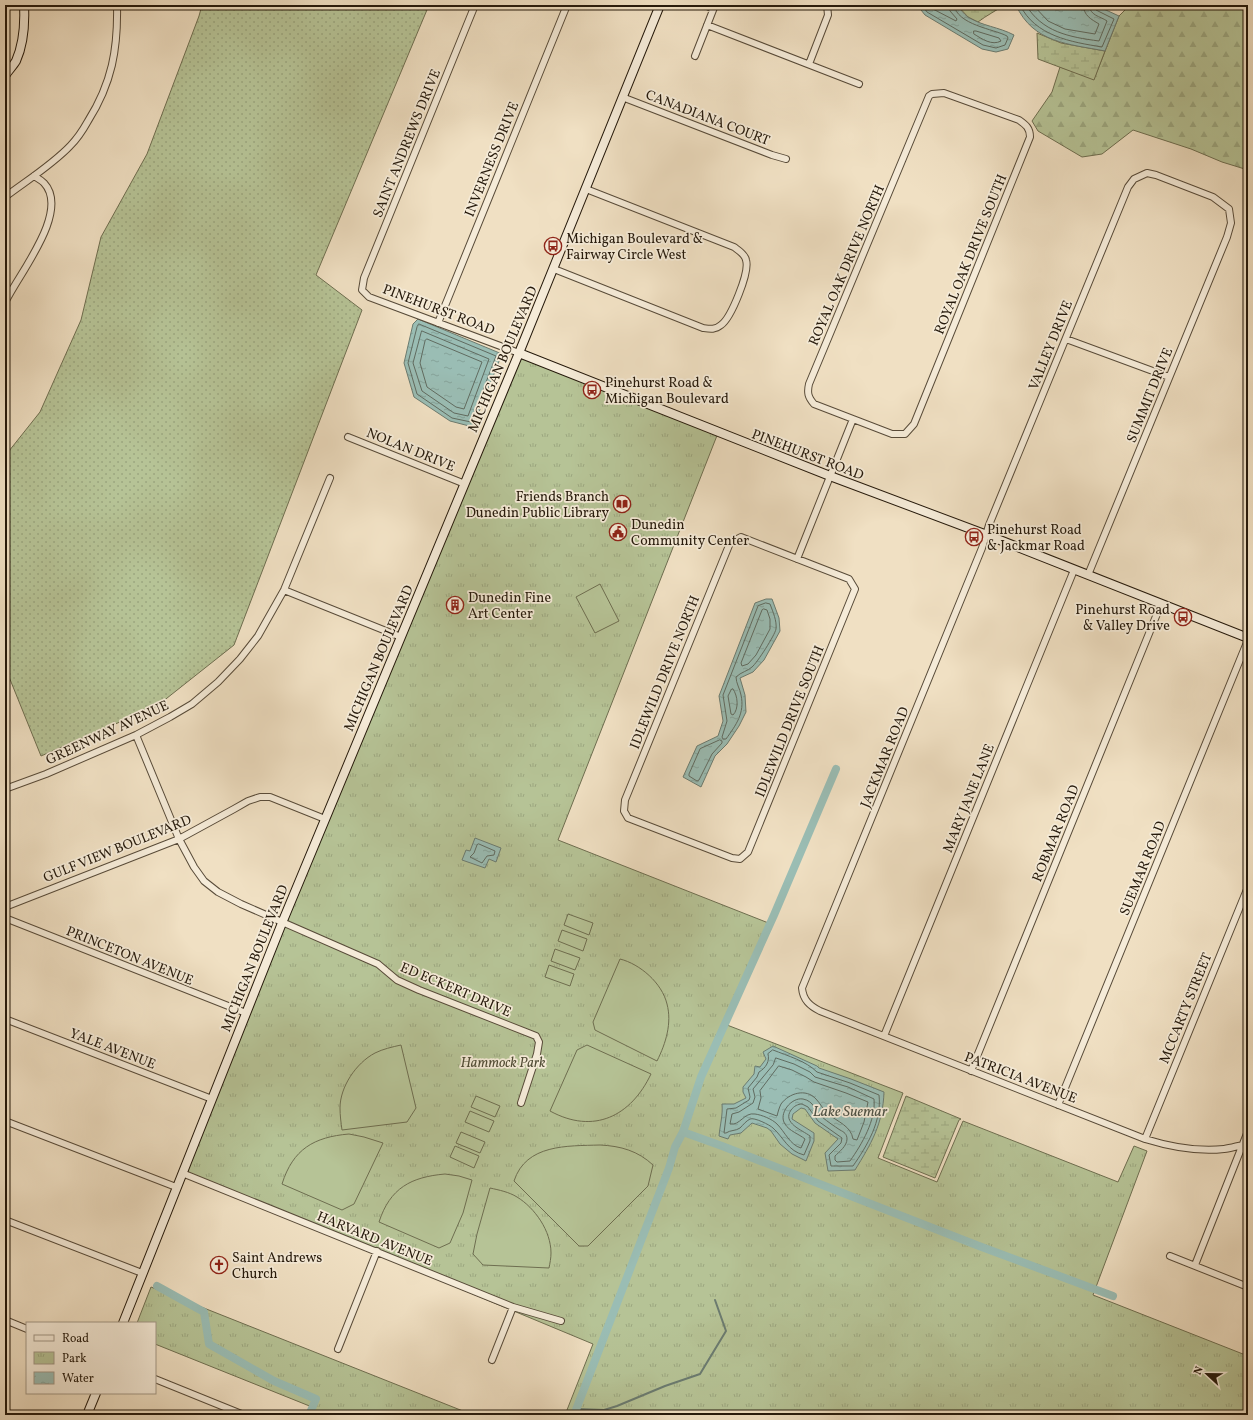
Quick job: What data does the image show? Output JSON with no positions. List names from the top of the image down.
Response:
{
  "streets": {
    "street": [
      "CANADIANA COURT",
      "SAINT ANDREWS DRIVE",
      "INVERNESS DRIVE",
      "ROYAL OAK DRIVE SOUTH",
      "ROYAL OAK DRIVE NORTH",
      "PINEHURST ROAD",
      "VALLEY DRIVE",
      "MICHIGAN BOULEVARD",
      "SUMMIT DRIVE",
      "NOLAN DRIVE",
      "IDLEWILD DRIVE NORTH",
      "IDLEWILD DRIVE SOUTH",
      "GREENWAY AVENUE",
      "JACKMAR ROAD",
      "MARY JANE LANE",
      "ROBMAR ROAD",
      "GULF VIEW BOULEVARD",
      "SUEMAR ROAD",
      "PRINCETON AVENUE",
      "ED ECKERT DRIVE",
      "MCCARTY STREET",
      "YALE AVENUE",
      "PATRICIA AVENUE",
      "HARVARD AVENUE"
    ]
  },
  "crossings": [
    ["CANADIANA COURT", "MICHIGAN BOULEVARD"],
    ["SAINT ANDREWS DRIVE", "PINEHURST ROAD"],
    ["INVERNESS DRIVE", "PINEHURST ROAD"],
    ["ROYAL OAK DRIVE SOUTH", "ROYAL OAK DRIVE NORTH"],
    ["PINEHURST ROAD", "VALLEY DRIVE"],
    ["PINEHURST ROAD", "MICHIGAN BOULEVARD"],
    ["PINEHURST ROAD", "SUMMIT DRIVE"],
    ["PINEHURST ROAD", "JACKMAR ROAD"],
    ["PINEHURST ROAD", "MARY JANE LANE"],
    ["PINEHURST ROAD", "ROBMAR ROAD"],
    ["PINEHURST ROAD", "SUEMAR ROAD"],
    ["VALLEY DRIVE", "SUMMIT DRIVE"],
    ["VALLEY DRIVE", "JACKMAR ROAD"],
    ["MICHIGAN BOULEVARD", "NOLAN DRIVE"],
    ["MICHIGAN BOULEVARD", "GULF VIEW BOULEVARD"],
    ["MICHIGAN BOULEVARD", "PRINCETON AVENUE"],
    ["MICHIGAN BOULEVARD", "ED ECKERT DRIVE"],
    ["MICHIGAN BOULEVARD", "YALE AVENUE"],
    ["MICHIGAN BOULEVARD", "HARVARD AVENUE"],
    ["IDLEWILD DRIVE NORTH", "IDLEWILD DRIVE SOUTH"],
    ["JACKMAR ROAD", "PATRICIA AVENUE"],
    ["MARY JANE LANE", "PATRICIA AVENUE"],
    ["ROBMAR ROAD", "PATRICIA AVENUE"],
    ["SUEMAR ROAD", "PATRICIA AVENUE"],
    ["MCCARTY STREET", "PATRICIA AVENUE"]
  ],
  "water": ["Lake Suemar"],
  "parks": ["Hammock Park"],
  "places": {
    "bus stop": [
      "Michigan Boulevard & Fairway Circle West",
      "Pinehurst Road & Michigan Boulevard",
      "Pinehurst Road & Jackmar Road",
      "Pinehurst Road & Valley Drive"
    ],
    "library": ["Friends Branch Dunedin Public Library"],
    "public building": ["Dunedin Community Center"],
    "building": ["Dunedin Fine Art Center"],
    "church": ["Saint Andrews Church"]
  },
  "legend": ["Road", "Park", "Water"],
  "north": "left"
}
